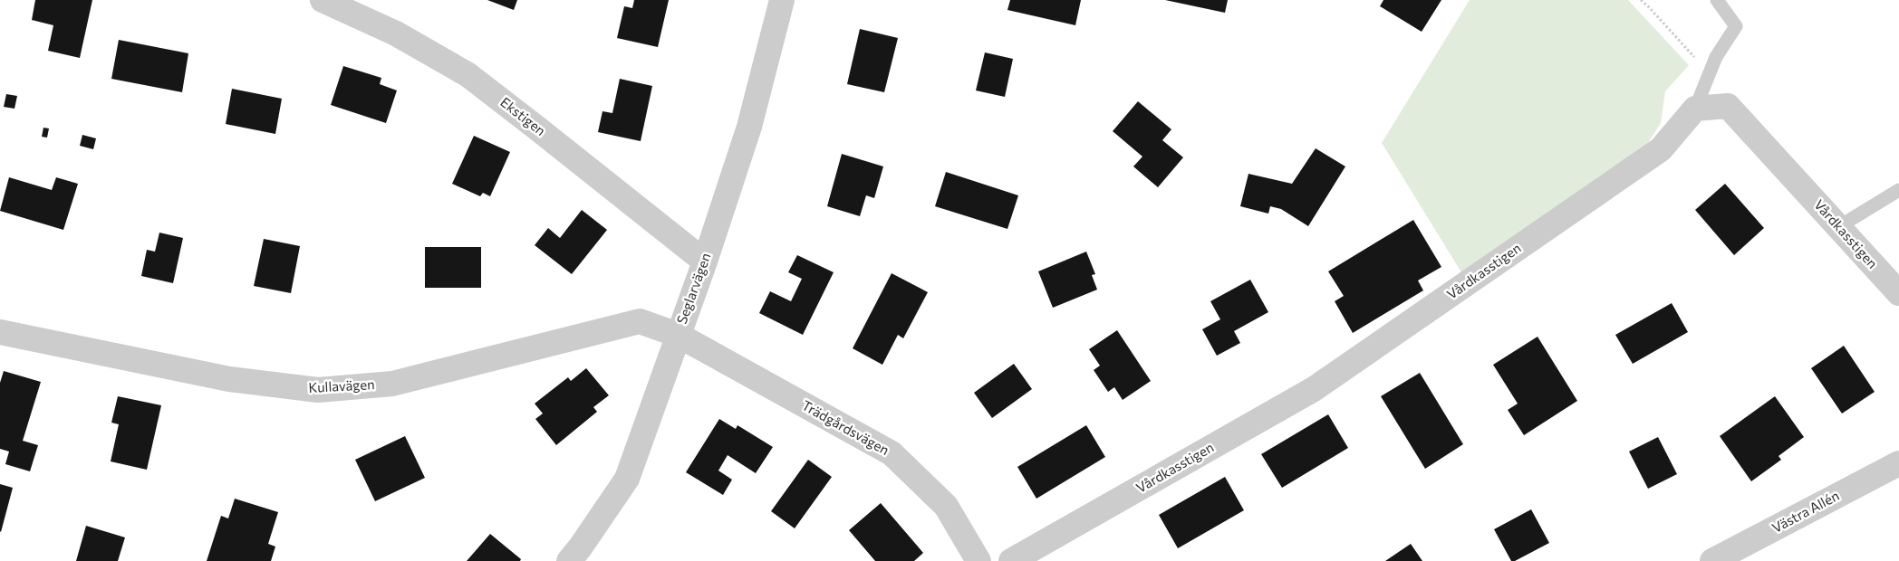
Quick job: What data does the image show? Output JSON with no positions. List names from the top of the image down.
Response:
{
  "streets": {
    "street": [
      "Ekstigen",
      "Vårdkasstigen",
      "Seglarvägen",
      "Kullavägen",
      "Trädgårdsvägen",
      "Västra Allén"
    ]
  },
  "crossings": [
    ["Ekstigen", "Seglarvägen"],
    ["Seglarvägen", "Kullavägen"],
    ["Seglarvägen", "Trädgårdsvägen"],
    ["Kullavägen", "Trädgårdsvägen"]
  ]
}
